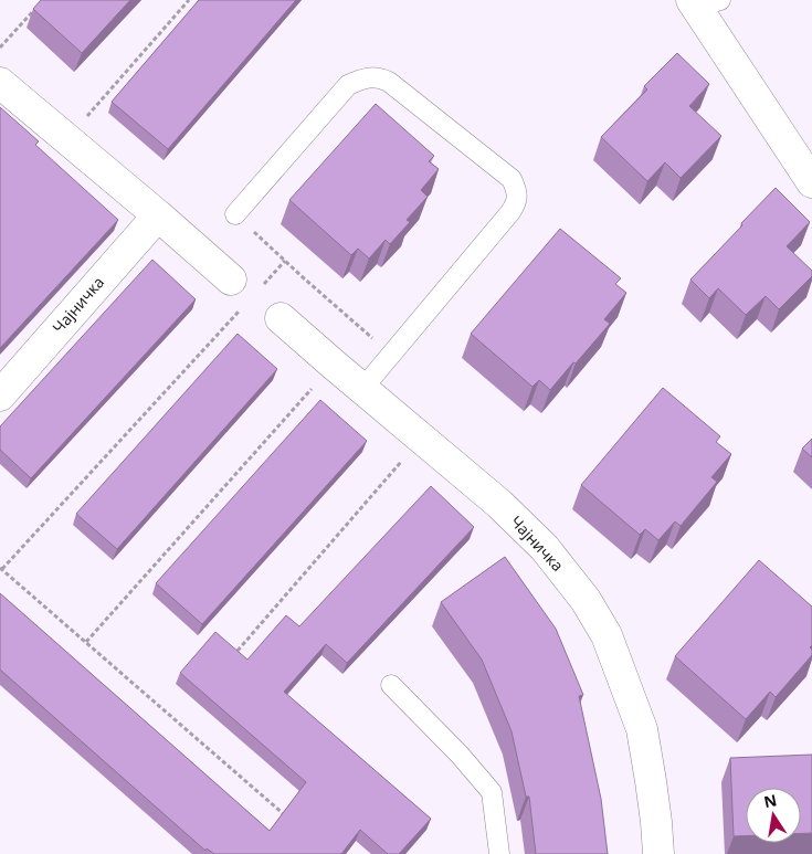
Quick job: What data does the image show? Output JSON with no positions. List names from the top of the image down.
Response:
{
  "streets": {
    "street": ["Чајничка"]
  },
  "north": "top"
}
